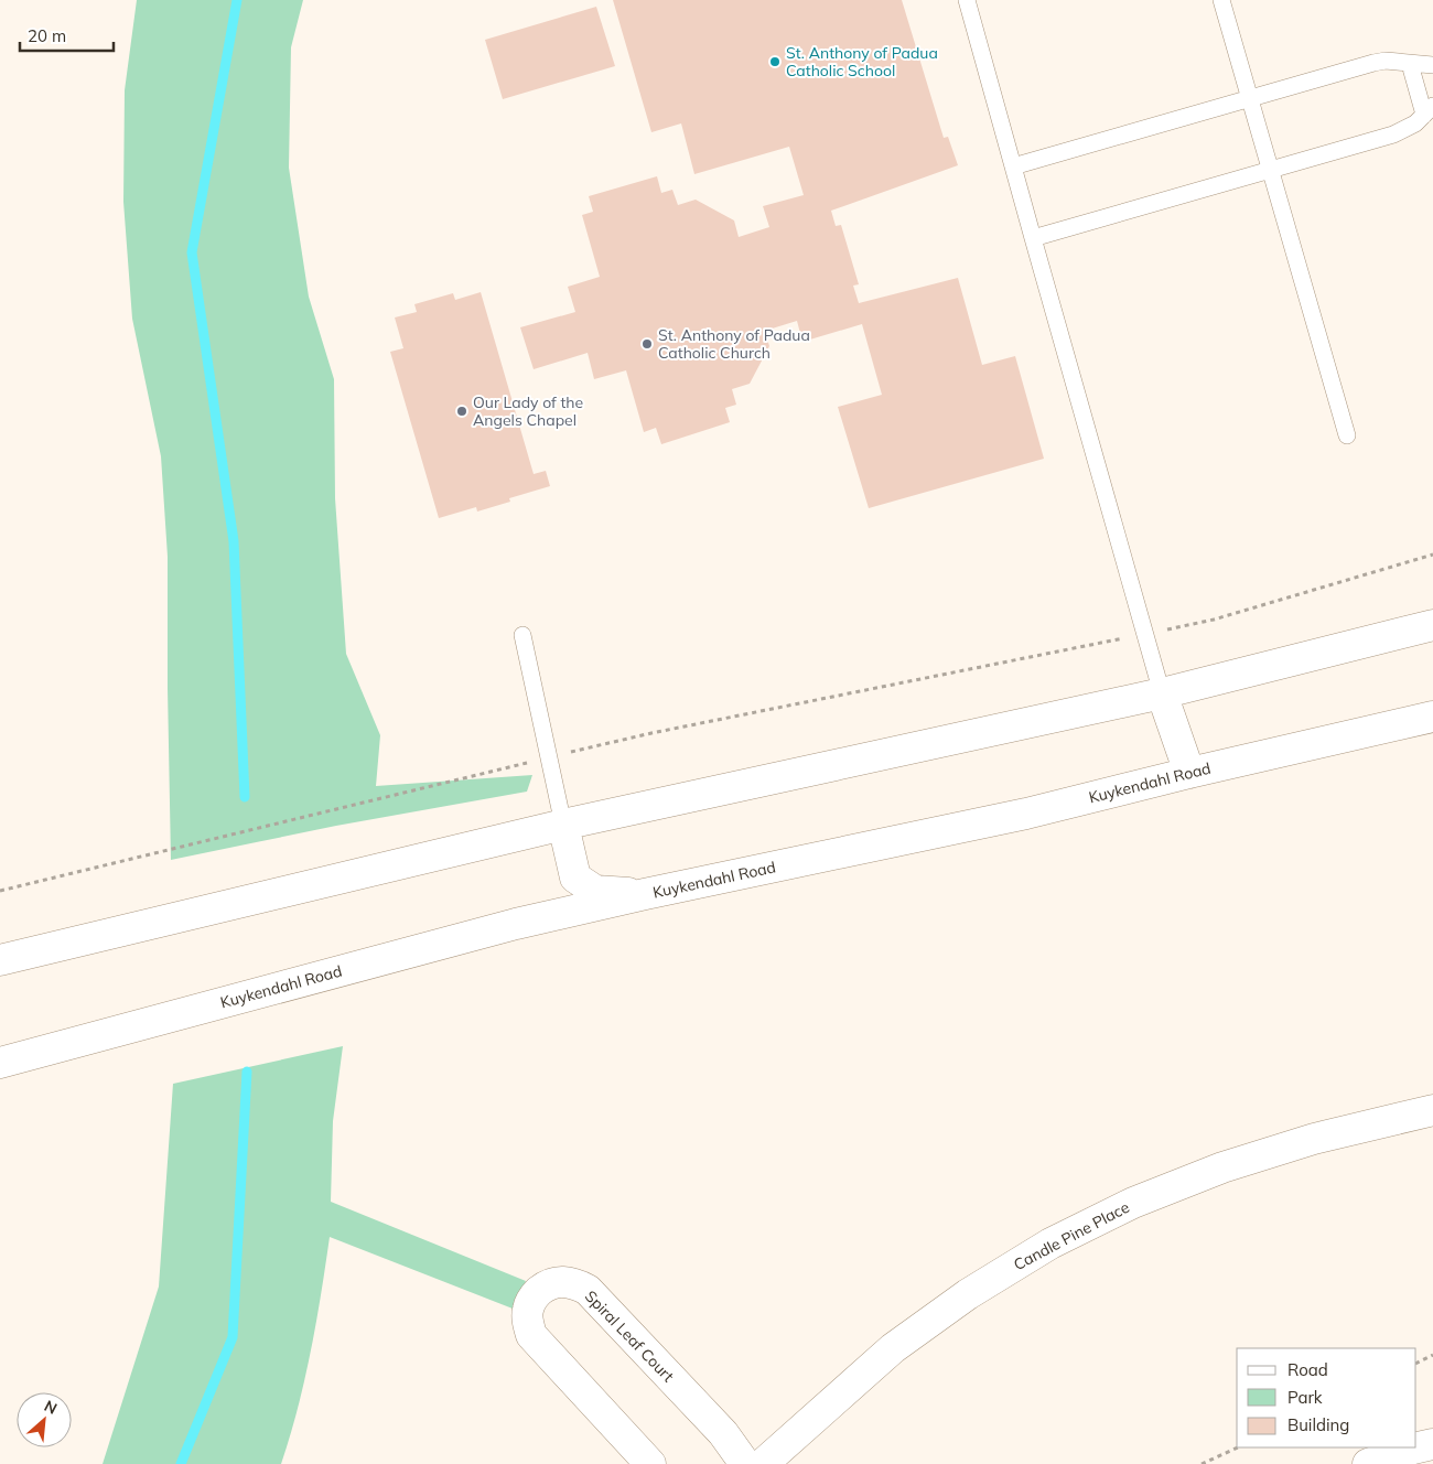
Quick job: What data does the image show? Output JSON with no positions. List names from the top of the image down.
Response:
{
  "streets": {
    "main road": ["Kuykendahl Road", "Candle Pine Place", "Spiral Leaf Court"]
  },
  "places": ["St. Anthony of Padua Catholic School", "St. Anthony of Padua Catholic Church", "Our Lady of the Angels Chapel"],
  "legend": ["Road", "Park", "Building"],
  "scale_bar": "20 m",
  "north": "top right"
}
